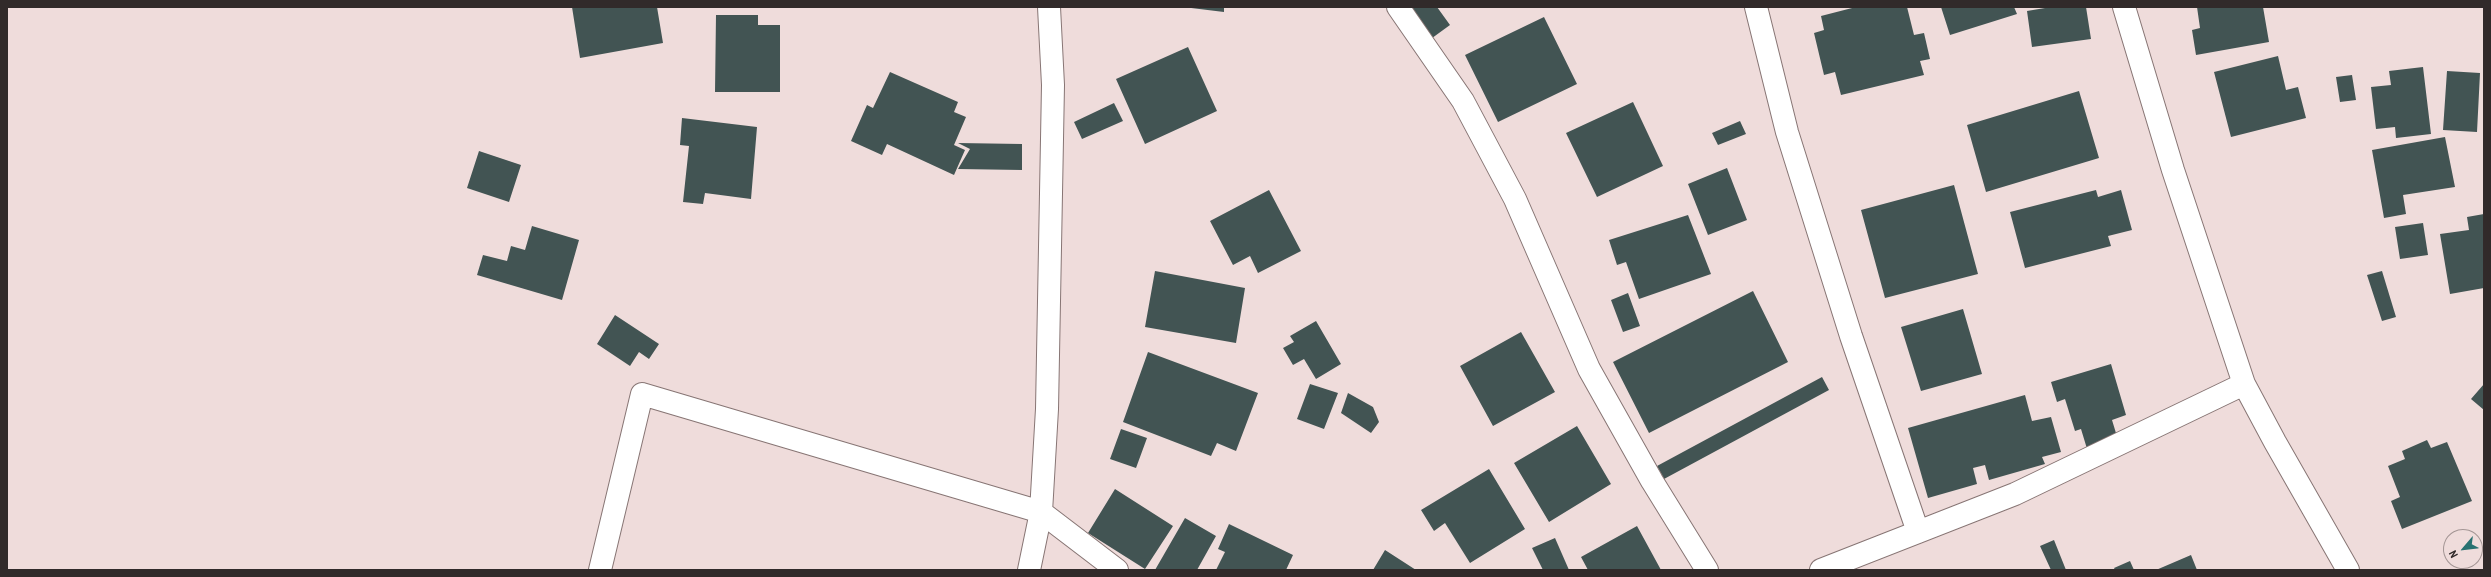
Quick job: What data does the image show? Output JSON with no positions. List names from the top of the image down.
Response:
{
  "north": "bottom left"
}
